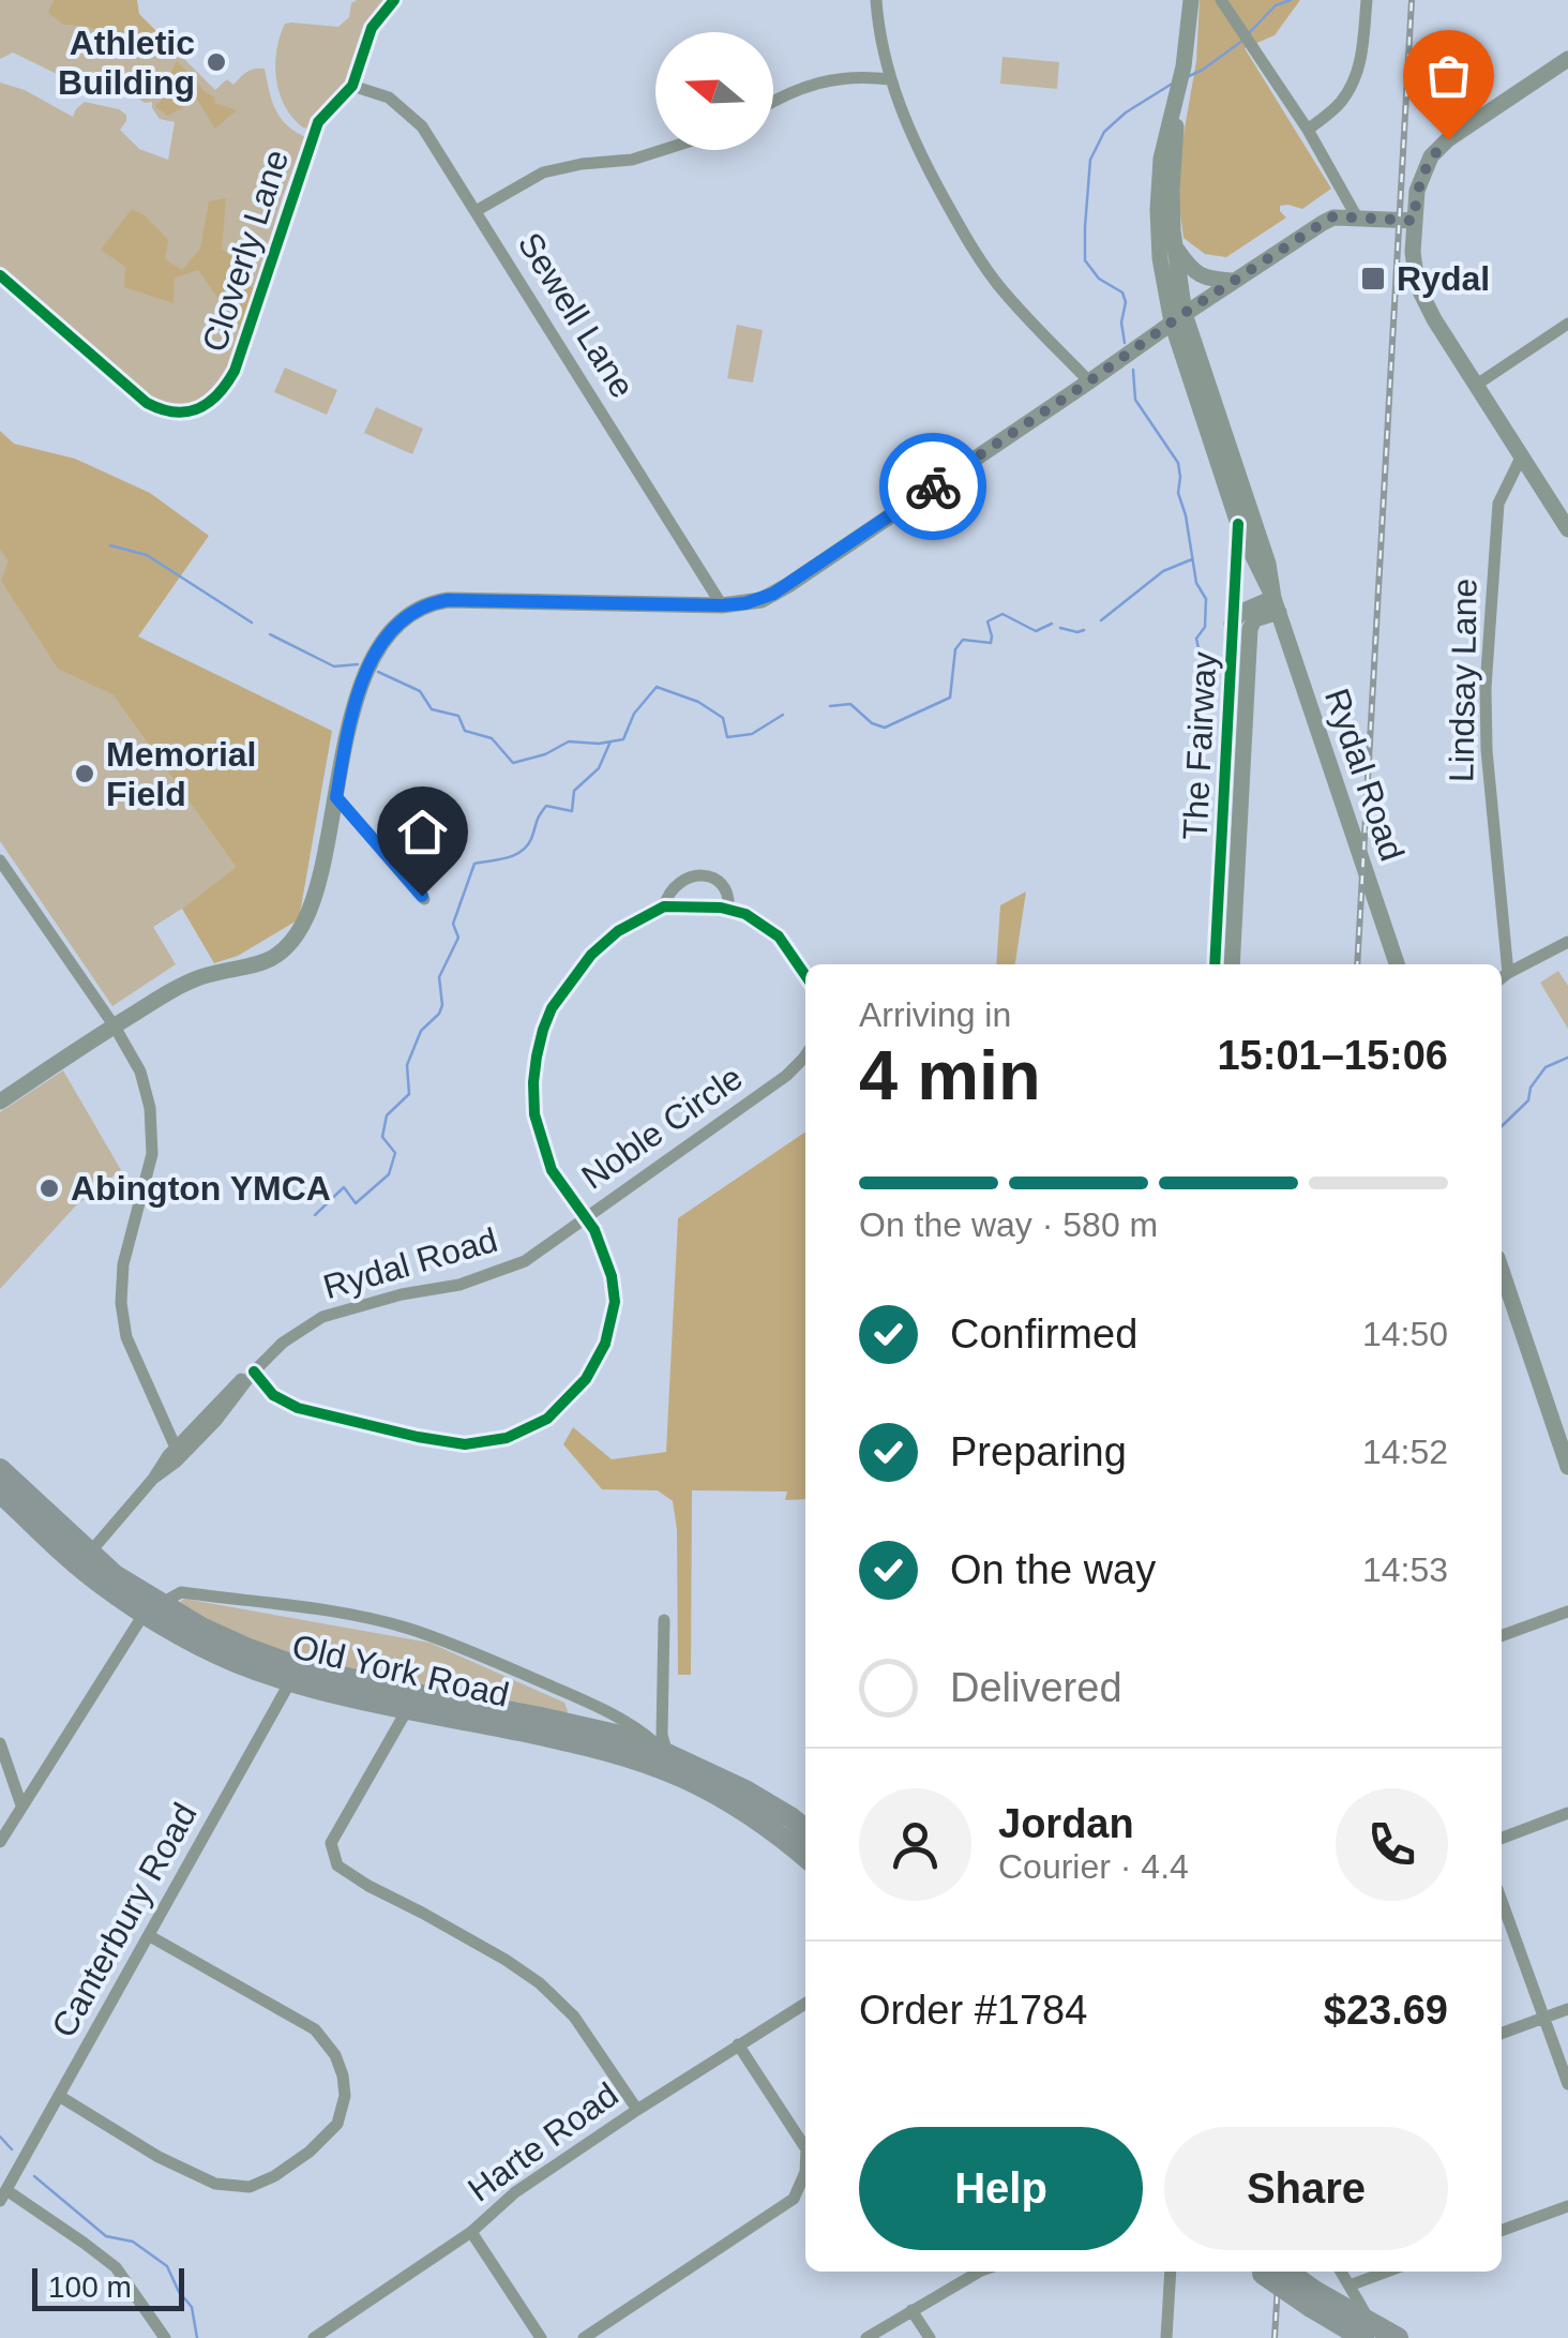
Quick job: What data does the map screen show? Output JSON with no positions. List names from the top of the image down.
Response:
{
  "streets": {
    "highway": ["Old York Road"],
    "main road": ["The Fairway", "Rydal Road"],
    "street": [
      "Cloverly Lane",
      "Sewell Lane",
      "Lindsay Lane",
      "Noble Circle",
      "Canterbury Road",
      "Harte Road"
    ]
  },
  "crossings": [
    ["Cloverly Lane", "Sewell Lane"],
    ["The Fairway", "Rydal Road"],
    ["Rydal Road", "Noble Circle"],
    ["Rydal Road", "Old York Road"],
    ["Old York Road", "Canterbury Road"]
  ],
  "places": {
    "other": ["Athletic Building", "Memorial Field", "Abington YMCA"],
    "transit": ["Rydal"]
  },
  "scale_bar": "100 m",
  "north": "left",
  "page": {
    "heading": ["4 min", "Arriving in", "15:01–15:06"],
    "panel": [
      "Jordan",
      "Courier · 4.4",
      "Order #1784",
      "$23.69"
    ],
    "bar": "On the way · 580 m",
    "list": [
      ["Confirmed", "14:50"],
      ["Preparing", "14:52"],
      ["On the way", "14:53"],
      "Delivered"
    ],
    "buttons": ["Help", "Share"],
    "scale": "100 m"
  }
}
